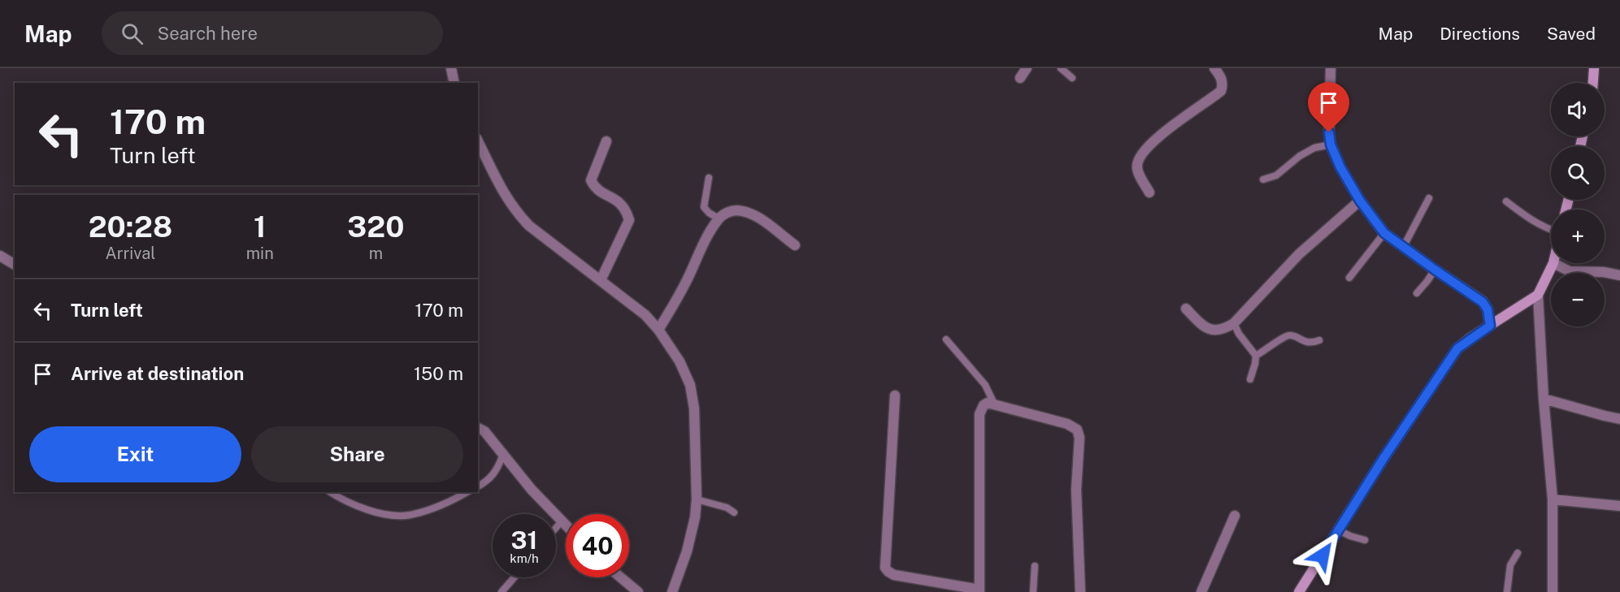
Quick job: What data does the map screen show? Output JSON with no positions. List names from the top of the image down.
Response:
{
  "page": {
    "header": "Map",
    "search": "Search here",
    "nav": ["Map", "Directions", "Saved"],
    "map_buttons": ["+", "−"],
    "turn": ["170 m", "Turn left"],
    "eta": [
      "20:28",
      "Arrival",
      "1",
      "min",
      "320",
      "m"
    ],
    "list": [
      {
        "name": "Turn left",
        "value": "170 m"
      },
      {
        "name": "Arrive at destination",
        "value": "150 m"
      }
    ],
    "buttons": ["Exit", "Share"],
    "speed": "31 km/h",
    "limit": "40"
  }
}
